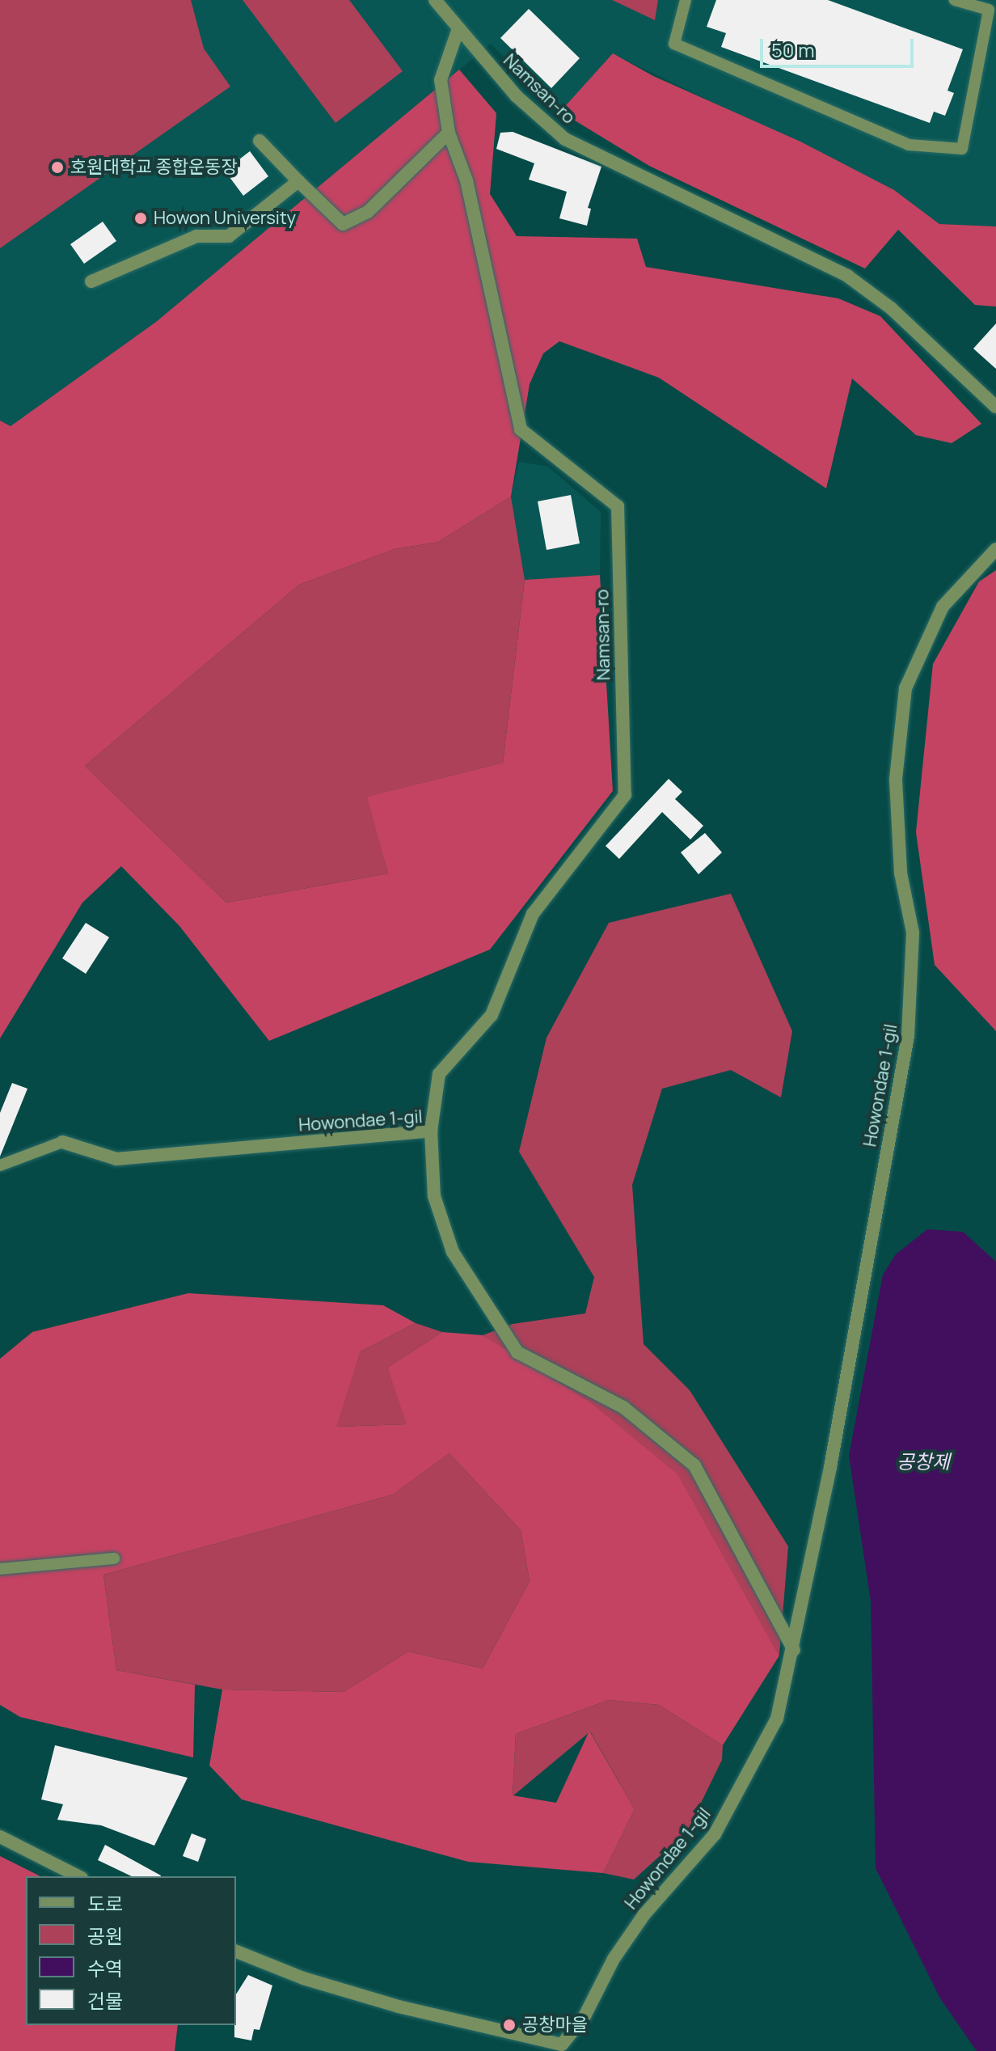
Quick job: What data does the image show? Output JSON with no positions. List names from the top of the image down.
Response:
{
  "streets": {
    "street": ["Namsan-ro", "Howondae 1-gil"]
  },
  "crossings": [
    ["Namsan-ro", "Howondae 1-gil"]
  ],
  "water": ["공창제"],
  "places": ["호원대학교 종합운동장", "Howon University", "공창마을"],
  "legend": [
    "도로",
    "공원",
    "수역",
    "건물"
  ],
  "scale_bar": "50 m"
}
